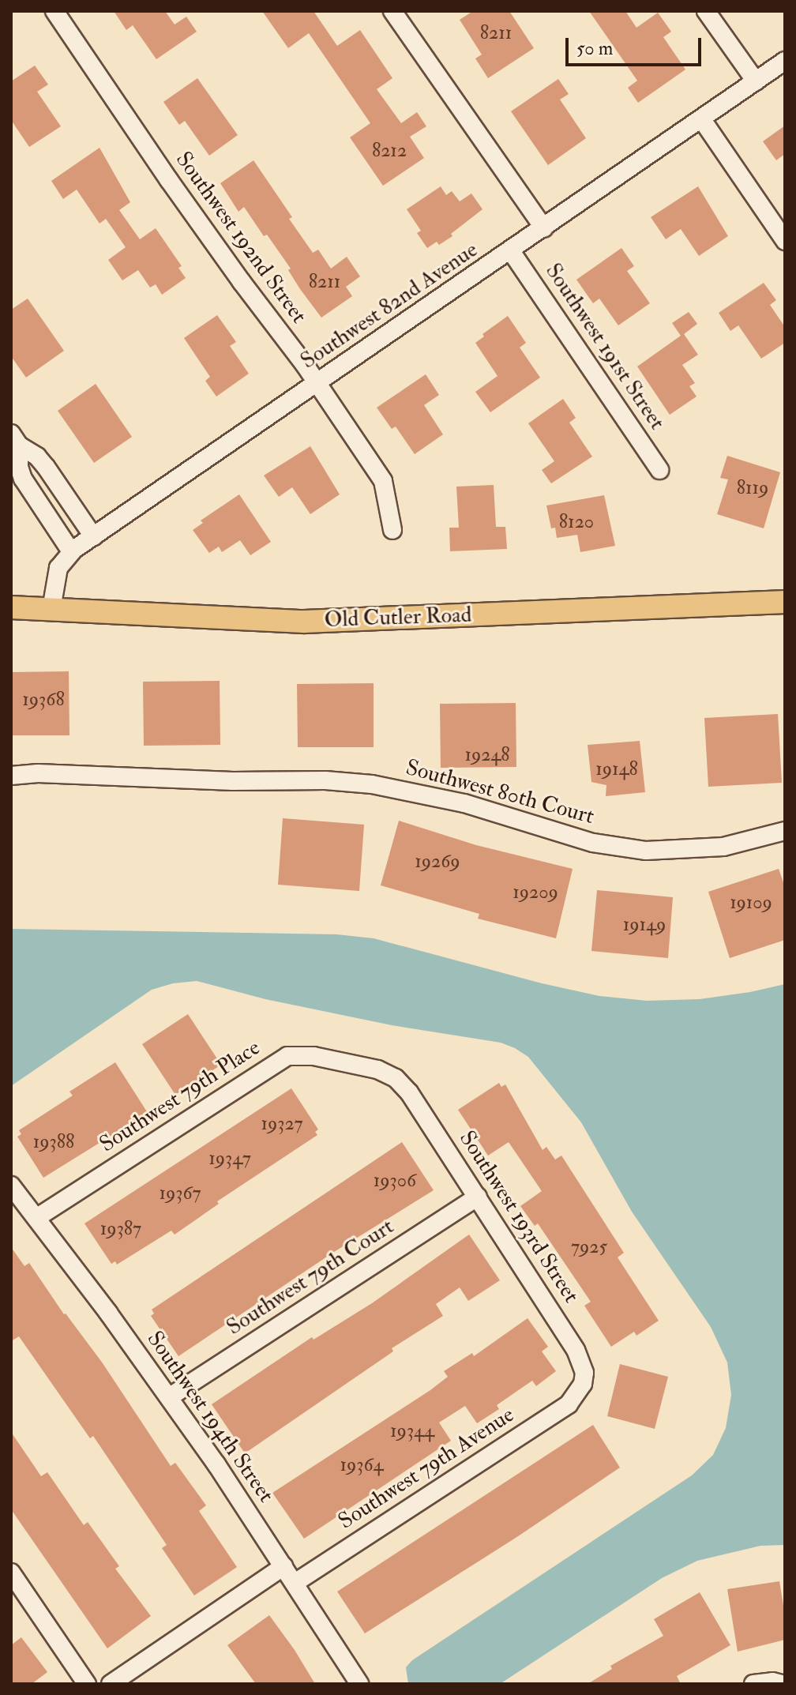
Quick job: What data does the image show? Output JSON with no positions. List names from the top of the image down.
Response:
{
  "streets": {
    "main road": ["Old Cutler Road"],
    "street": [
      "Southwest 192nd Street",
      "Southwest 82nd Avenue",
      "Southwest 191st Street",
      "Southwest 80th Court",
      "Southwest 79th Place",
      "Southwest 193rd Street",
      "Southwest 79th Court",
      "Southwest 194th Street",
      "Southwest 79th Avenue"
    ]
  },
  "crossings": [
    ["Southwest 192nd Street", "Southwest 82nd Avenue"],
    ["Southwest 82nd Avenue", "Southwest 191st Street"],
    ["Southwest 82nd Avenue", "Old Cutler Road"],
    ["Southwest 79th Place", "Southwest 193rd Street"],
    ["Southwest 79th Place", "Southwest 194th Street"],
    ["Southwest 193rd Street", "Southwest 79th Court"],
    ["Southwest 193rd Street", "Southwest 79th Avenue"],
    ["Southwest 79th Court", "Southwest 194th Street"],
    ["Southwest 194th Street", "Southwest 79th Avenue"]
  ],
  "house_numbers": [
    "8211",
    "8212",
    "8211",
    "8119",
    "8120",
    "19368",
    "19248",
    "19148",
    "19269",
    "19209",
    "19109",
    "19149",
    "19327",
    "19388",
    "19347",
    "19306",
    "19367",
    "19387",
    "7925",
    "19344",
    "19364"
  ],
  "scale_bar": "50 m"
}
